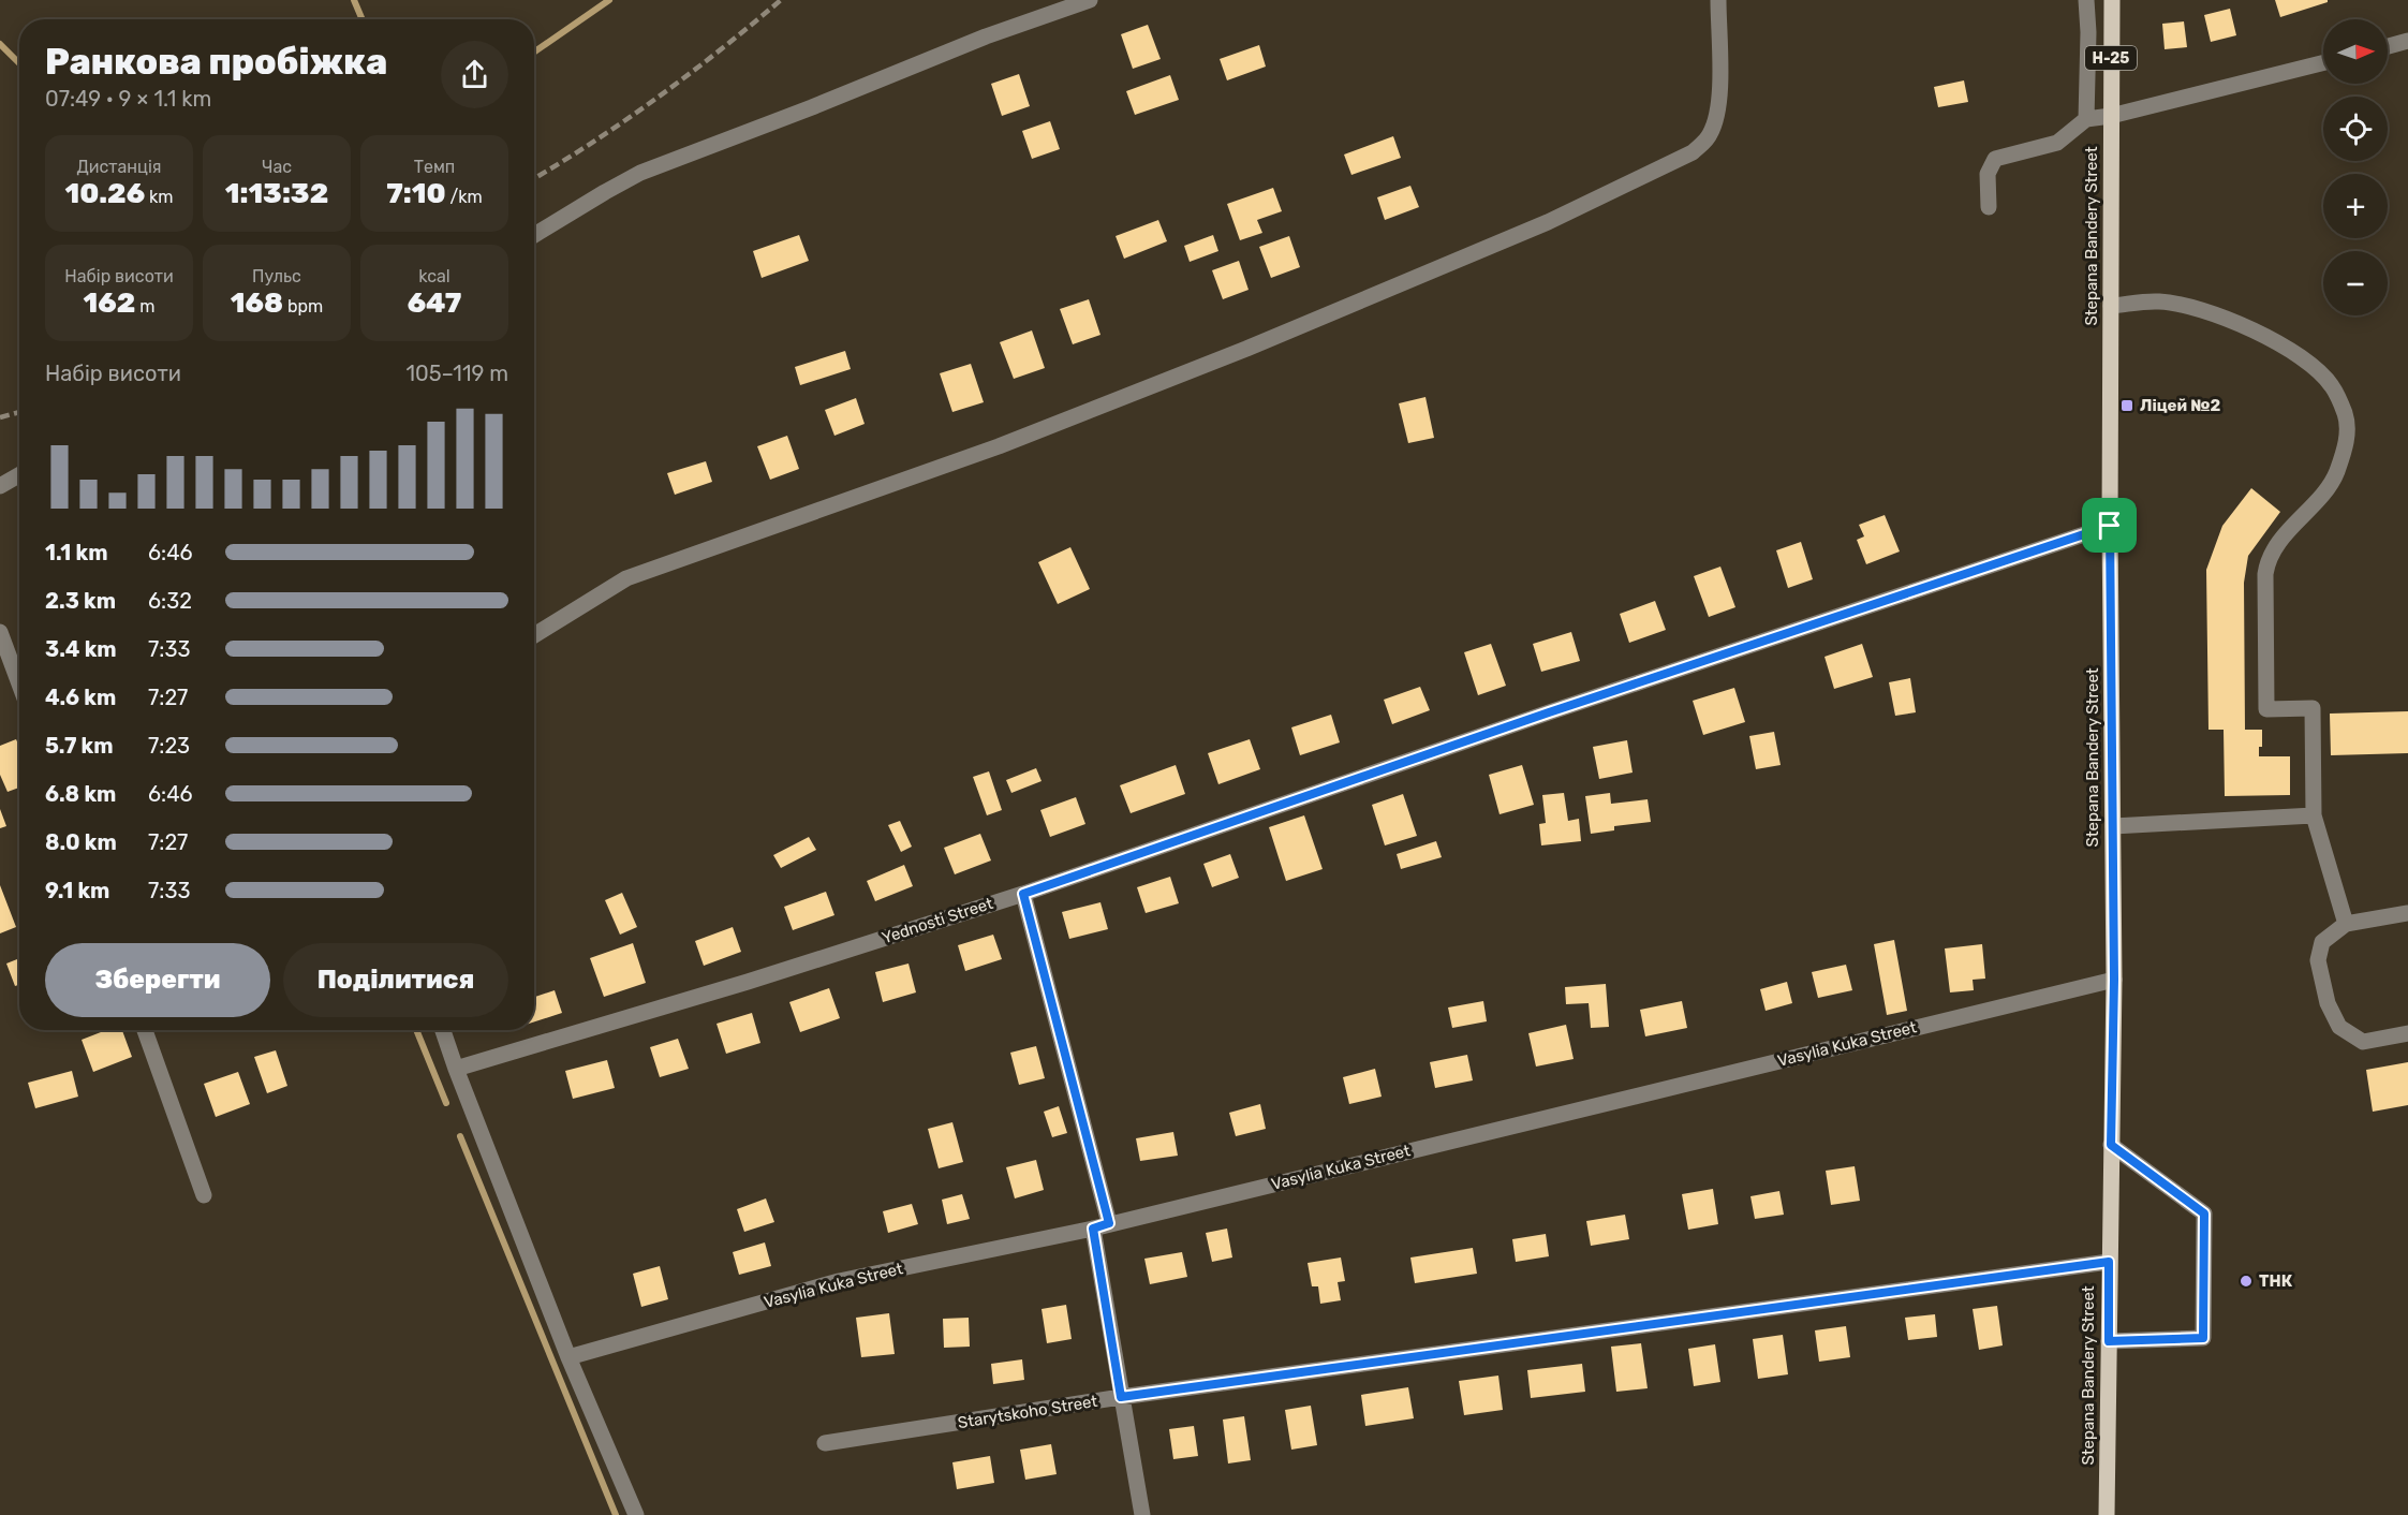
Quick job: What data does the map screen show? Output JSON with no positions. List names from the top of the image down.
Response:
{
  "streets": {
    "main road": ["Н-25", "Stepana Bandery Street"],
    "street": ["Yednosti Street", "Vasylia Kuka Street", "Starytskoho Street"]
  },
  "crossings": [
    ["Stepana Bandery Street", "Yednosti Street"],
    ["Stepana Bandery Street", "Vasylia Kuka Street"],
    ["Stepana Bandery Street", "Starytskoho Street"]
  ],
  "places": {
    "transit": ["Ліцей №2"],
    "other": ["ТНК"]
  },
  "north": "right",
  "page": {
    "map_buttons": ["+", "−"],
    "heading": ["Ранкова пробіжка", "07:49 · 9 × 1.1 km"],
    "stats": [
      ["Дистанція", "10.26 km"],
      ["Час", "1:13:32"],
      ["Темп", "7:10 /km"],
      ["Набір висоти", "162 m"],
      ["Пульс", "168 bpm"],
      ["kcal", "647"]
    ],
    "chart": ["Набір висоти", "105–119 m"],
    "list": [
      {
        "name": "1.1 km",
        "note": "6:46"
      },
      {
        "name": "2.3 km",
        "note": "6:32"
      },
      {
        "name": "3.4 km",
        "note": "7:33"
      },
      {
        "name": "4.6 km",
        "note": "7:27"
      },
      {
        "name": "5.7 km",
        "note": "7:23"
      },
      {
        "name": "6.8 km",
        "note": "6:46"
      },
      {
        "name": "8.0 km",
        "note": "7:27"
      },
      {
        "name": "9.1 km",
        "note": "7:33"
      }
    ],
    "buttons": ["Зберегти", "Поділитися"]
  }
}
